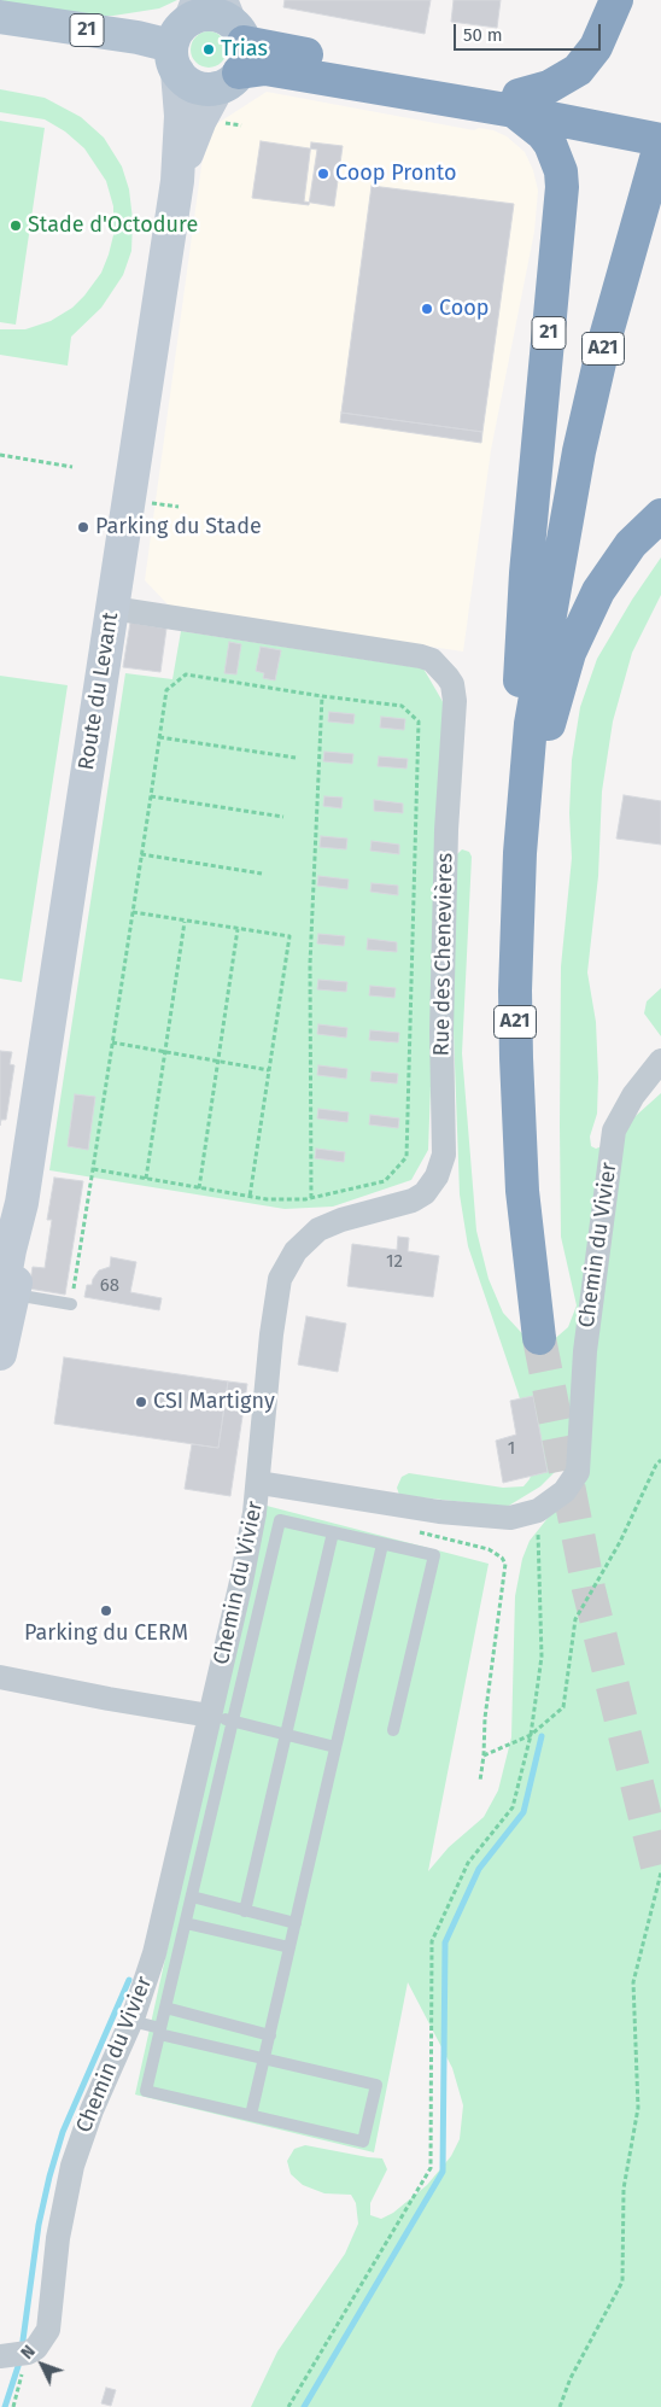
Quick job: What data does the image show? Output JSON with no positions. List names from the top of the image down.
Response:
{
  "streets": {
    "highway": ["21", "A21"],
    "street": ["Route du Levant", "Rue des Chenevières", "Chemin du Vivier"]
  },
  "crossings": [
    ["21", "A21"],
    ["21", "Route du Levant"],
    ["Route du Levant", "Rue des Chenevières"],
    ["Rue des Chenevières", "Chemin du Vivier"]
  ],
  "places": [
    "Trias",
    "Coop Pronto",
    "Stade d'Octodure",
    "Coop",
    "Parking du Stade",
    "CSI Martigny",
    "Parking du CERM"
  ],
  "house_numbers": ["12", "68", "1"],
  "scale_bar": "50 m",
  "north": "top left"
}
